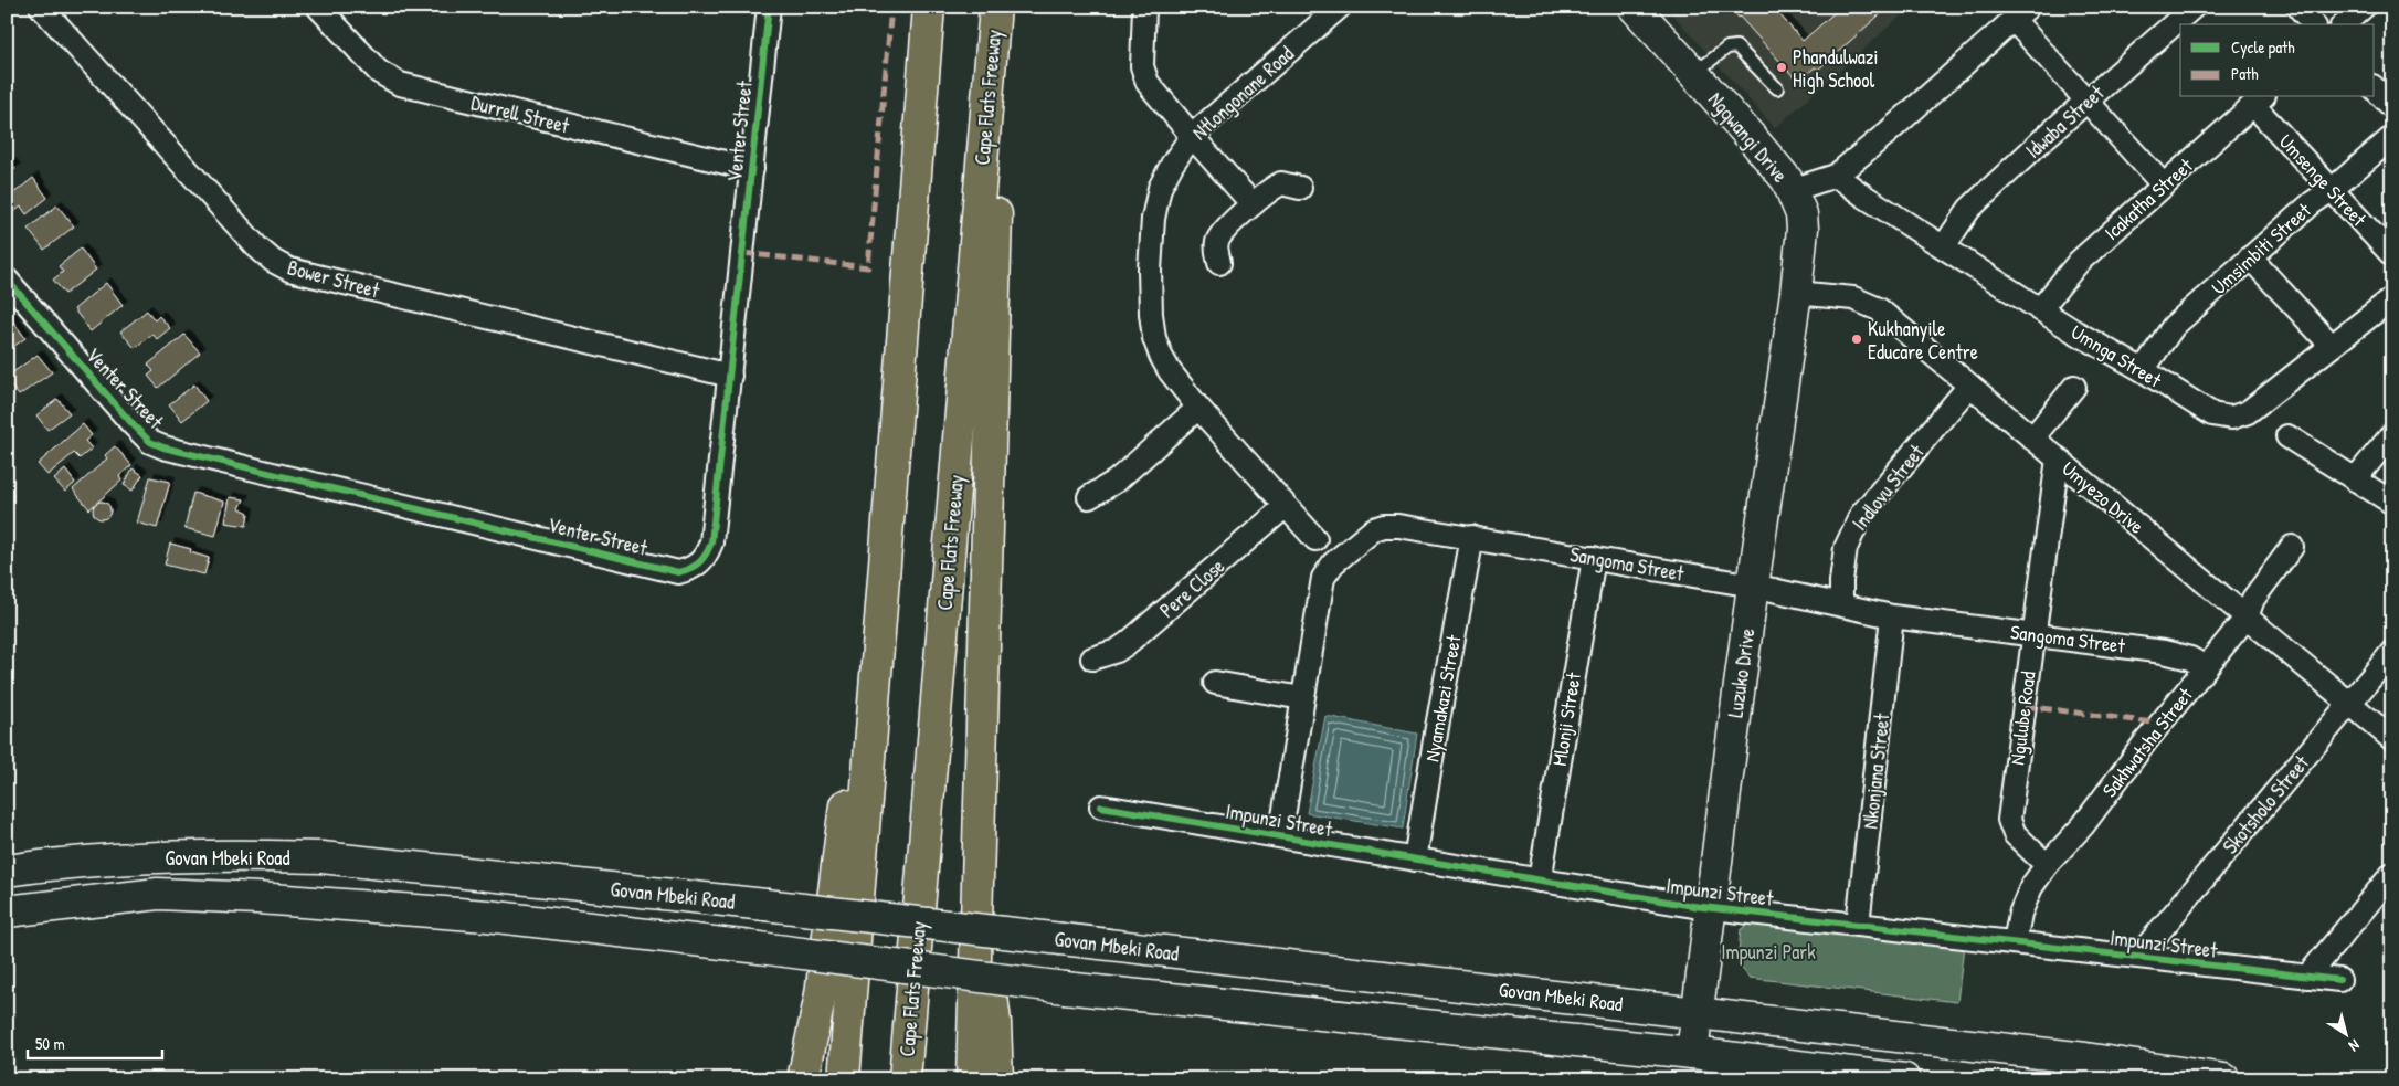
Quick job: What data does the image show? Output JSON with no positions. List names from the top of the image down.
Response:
{
  "streets": {
    "highway": ["Cape Flats Freeway"],
    "main road": ["Ngqwangi Drive", "Luzuko Drive", "Govan Mbeki Road"],
    "street": [
      "Ntlongonane Road",
      "Durrell Street",
      "Idwaba Street",
      "Venter Street",
      "Umsenge Street",
      "Icakatha Street",
      "Umsimbiti Street",
      "Bower Street",
      "Umnga Street",
      "Indlovu Street",
      "Umyezo Drive",
      "Sangoma Street",
      "Pere Close",
      "Nyamakazi Street",
      "Ngulube Road",
      "Mlonji Street",
      "Sakhwatsha Street",
      "Nkonjana Street",
      "Skotsholo Street",
      "Impunzi Street"
    ]
  },
  "crossings": [
    ["Ntlongonane Road", "Pere Close"],
    ["Durrell Street", "Venter Street"],
    ["Idwaba Street", "Umnga Street"],
    ["Venter Street", "Bower Street"],
    ["Ngqwangi Drive", "Umyezo Drive"],
    ["Ngqwangi Drive", "Luzuko Drive"],
    ["Umsenge Street", "Icakatha Street"],
    ["Umsenge Street", "Umsimbiti Street"],
    ["Icakatha Street", "Umnga Street"],
    ["Umsimbiti Street", "Umnga Street"],
    ["Indlovu Street", "Umyezo Drive"],
    ["Indlovu Street", "Sangoma Street"],
    ["Umyezo Drive", "Luzuko Drive"],
    ["Umyezo Drive", "Ngulube Road"],
    ["Umyezo Drive", "Sakhwatsha Street"],
    ["Umyezo Drive", "Skotsholo Street"],
    ["Sangoma Street", "Luzuko Drive"],
    ["Sangoma Street", "Nyamakazi Street"],
    ["Sangoma Street", "Ngulube Road"],
    ["Sangoma Street", "Mlonji Street"],
    ["Sangoma Street", "Sakhwatsha Street"],
    ["Sangoma Street", "Nkonjana Street"],
    ["Sangoma Street", "Impunzi Street"],
    ["Luzuko Drive", "Impunzi Street"],
    ["Luzuko Drive", "Govan Mbeki Road"],
    ["Nyamakazi Street", "Impunzi Street"],
    ["Ngulube Road", "Sakhwatsha Street"],
    ["Mlonji Street", "Impunzi Street"],
    ["Sakhwatsha Street", "Impunzi Street"],
    ["Nkonjana Street", "Impunzi Street"],
    ["Skotsholo Street", "Impunzi Street"]
  ],
  "parks": ["Impunzi Park"],
  "places": ["Phandulwazi High School", "Kukhanyile Educare Centre"],
  "legend": ["Cycle path", "Path"],
  "scale_bar": "50 m",
  "north": "bottom right"
}
